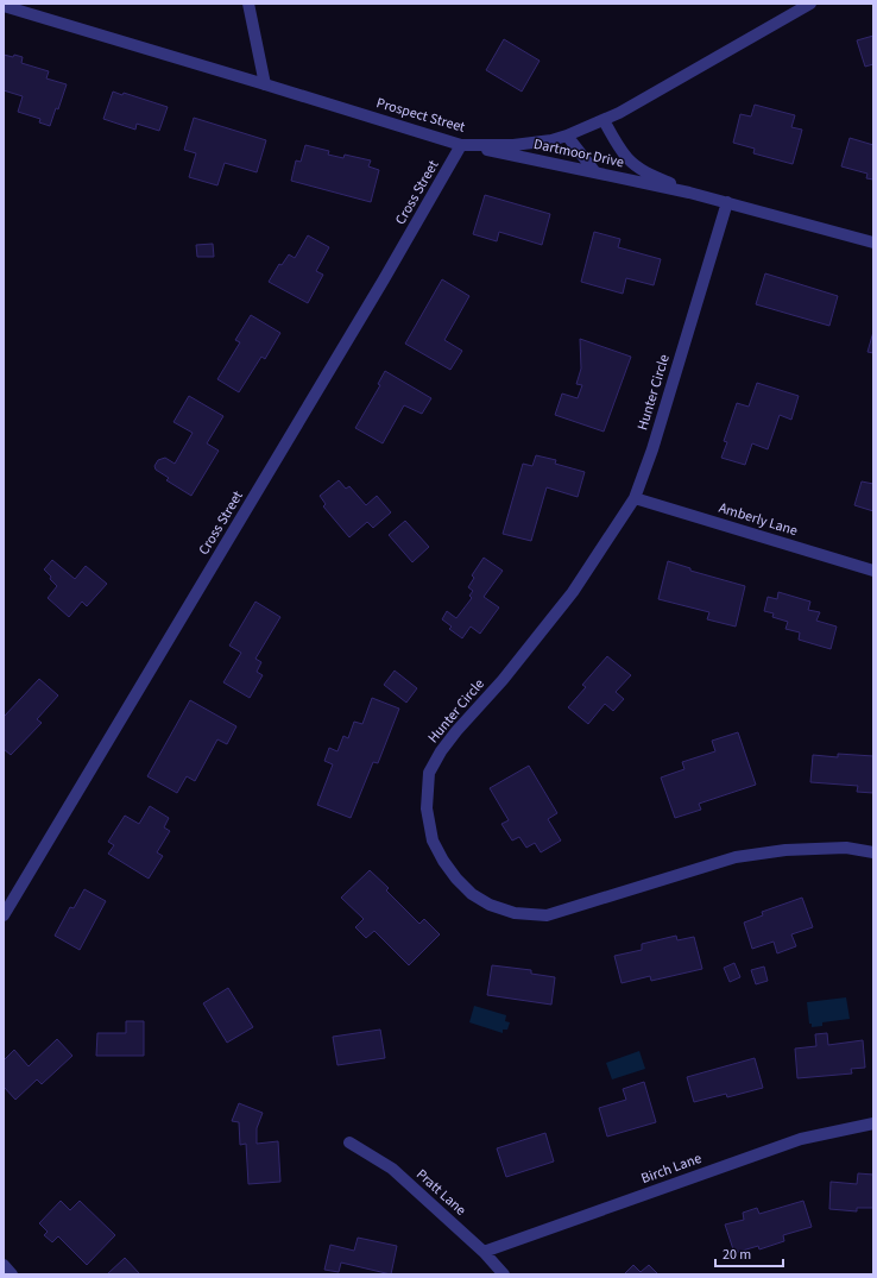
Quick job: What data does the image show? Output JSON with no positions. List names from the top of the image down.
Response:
{
  "streets": {
    "street": [
      "Prospect Street",
      "Dartmoor Drive",
      "Cross Street",
      "Hunter Circle",
      "Amberly Lane",
      "Birch Lane",
      "Pratt Lane"
    ]
  },
  "crossings": [
    ["Prospect Street", "Dartmoor Drive"],
    ["Prospect Street", "Cross Street"],
    ["Dartmoor Drive", "Cross Street"],
    ["Dartmoor Drive", "Hunter Circle"],
    ["Hunter Circle", "Amberly Lane"],
    ["Birch Lane", "Pratt Lane"]
  ],
  "scale_bar": "20 m"
}
